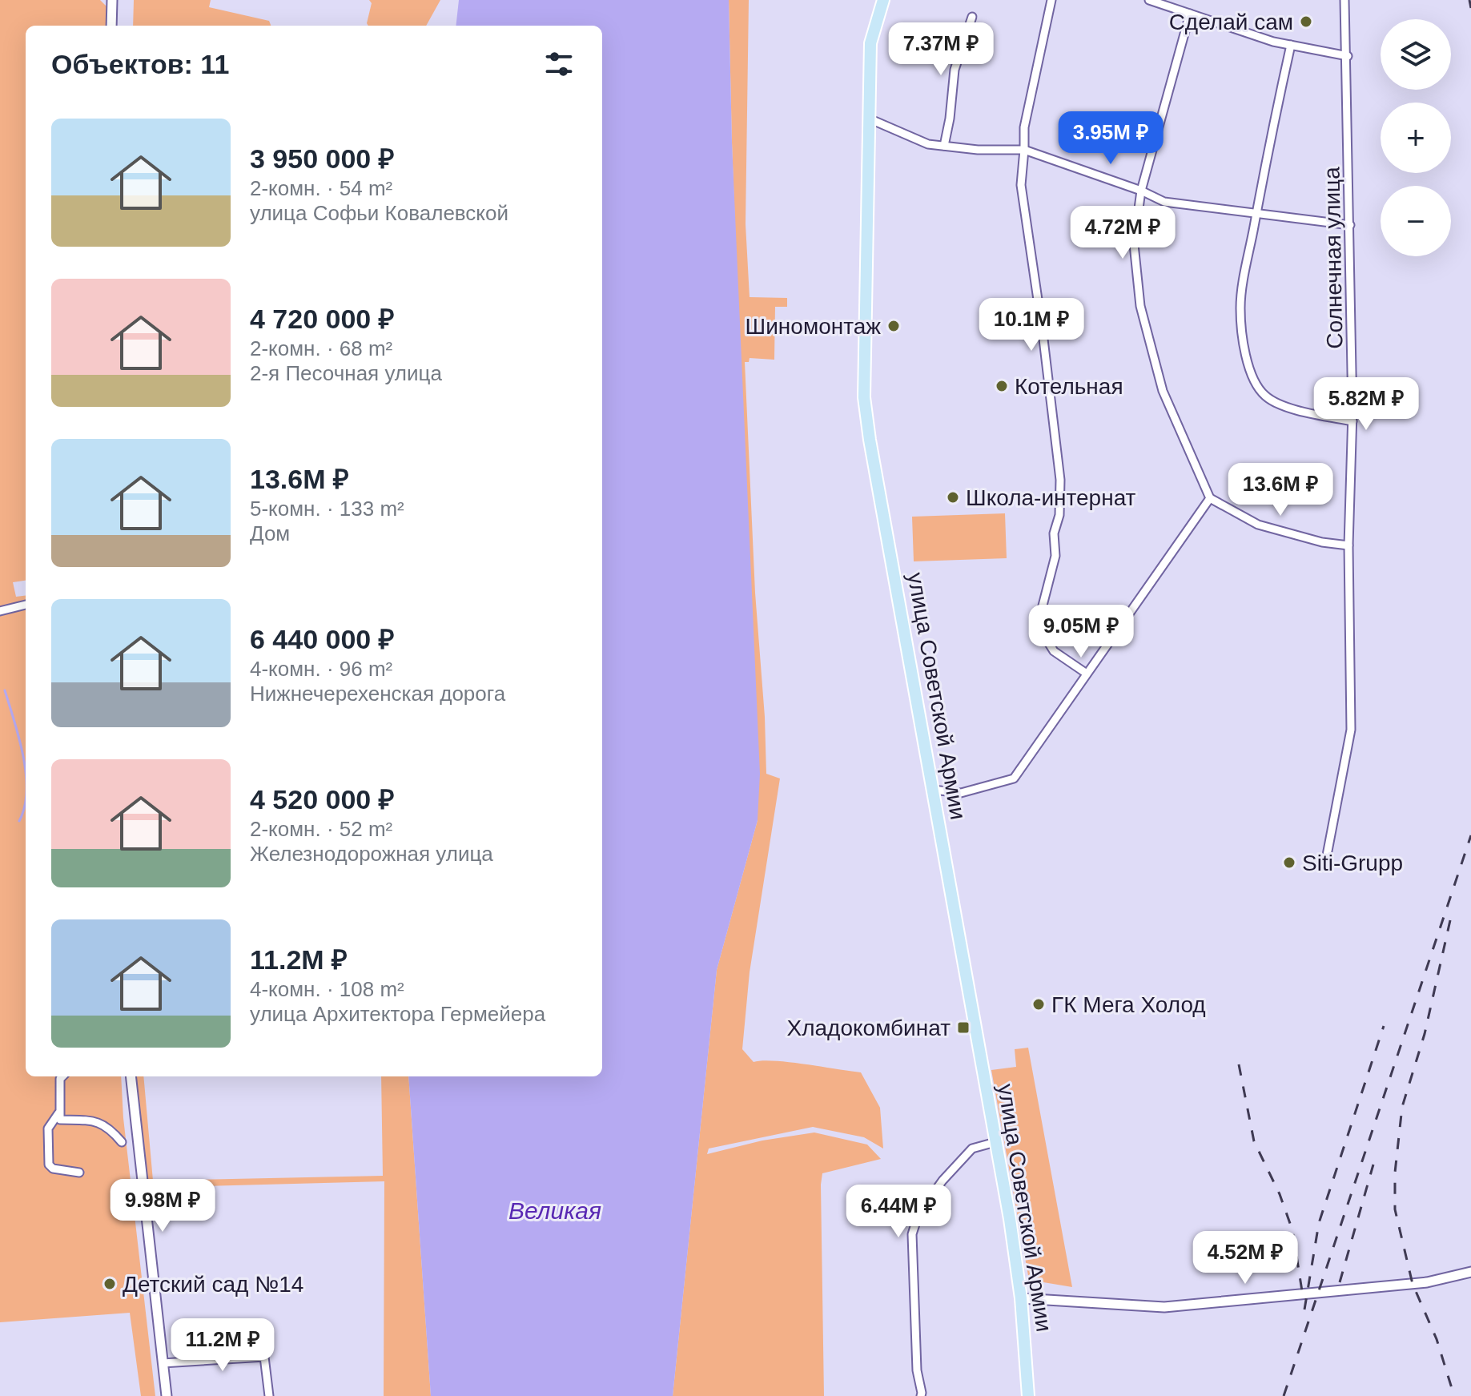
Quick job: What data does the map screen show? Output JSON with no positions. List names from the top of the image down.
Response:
{
  "streets": {
    "main road": ["улица Советской Армии"],
    "street": ["Солнечная улица"]
  },
  "water": ["Великая"],
  "places": {
    "other": [
      "Сделай сам",
      "Шиномонтаж",
      "Котельная",
      "Школа-интернат",
      "Siti-Grupp",
      "ГК Мега Холод",
      "Детский сад №14"
    ],
    "transit": ["Хладокомбинат"]
  },
  "page": {
    "map_buttons": ["+", "−"],
    "price": [
      "7.37M ₽",
      "3.95M ₽",
      "4.72M ₽",
      "10.1M ₽",
      "5.82M ₽",
      "13.6M ₽",
      "9.05M ₽",
      "9.98M ₽",
      "6.44M ₽",
      "4.52M ₽",
      "11.2M ₽"
    ],
    "heading": "Объектов: 11",
    "list": [
      {
        "name": "3 950 000 ₽",
        "note": "2-комн. · 54 m² · улица Софьи Ковалевской"
      },
      {
        "name": "4 720 000 ₽",
        "note": "2-комн. · 68 m² · 2-я Песочная улица"
      },
      {
        "name": "13.6M ₽",
        "note": "5-комн. · 133 m² · Дом"
      },
      {
        "name": "6 440 000 ₽",
        "note": "4-комн. · 96 m² · Нижнечерехенская дорога"
      },
      {
        "name": "4 520 000 ₽",
        "note": "2-комн. · 52 m² · Железнодорожная улица"
      },
      {
        "name": "11.2M ₽",
        "note": "4-комн. · 108 m² · улица Архитектора Гермейера"
      }
    ]
  }
}
